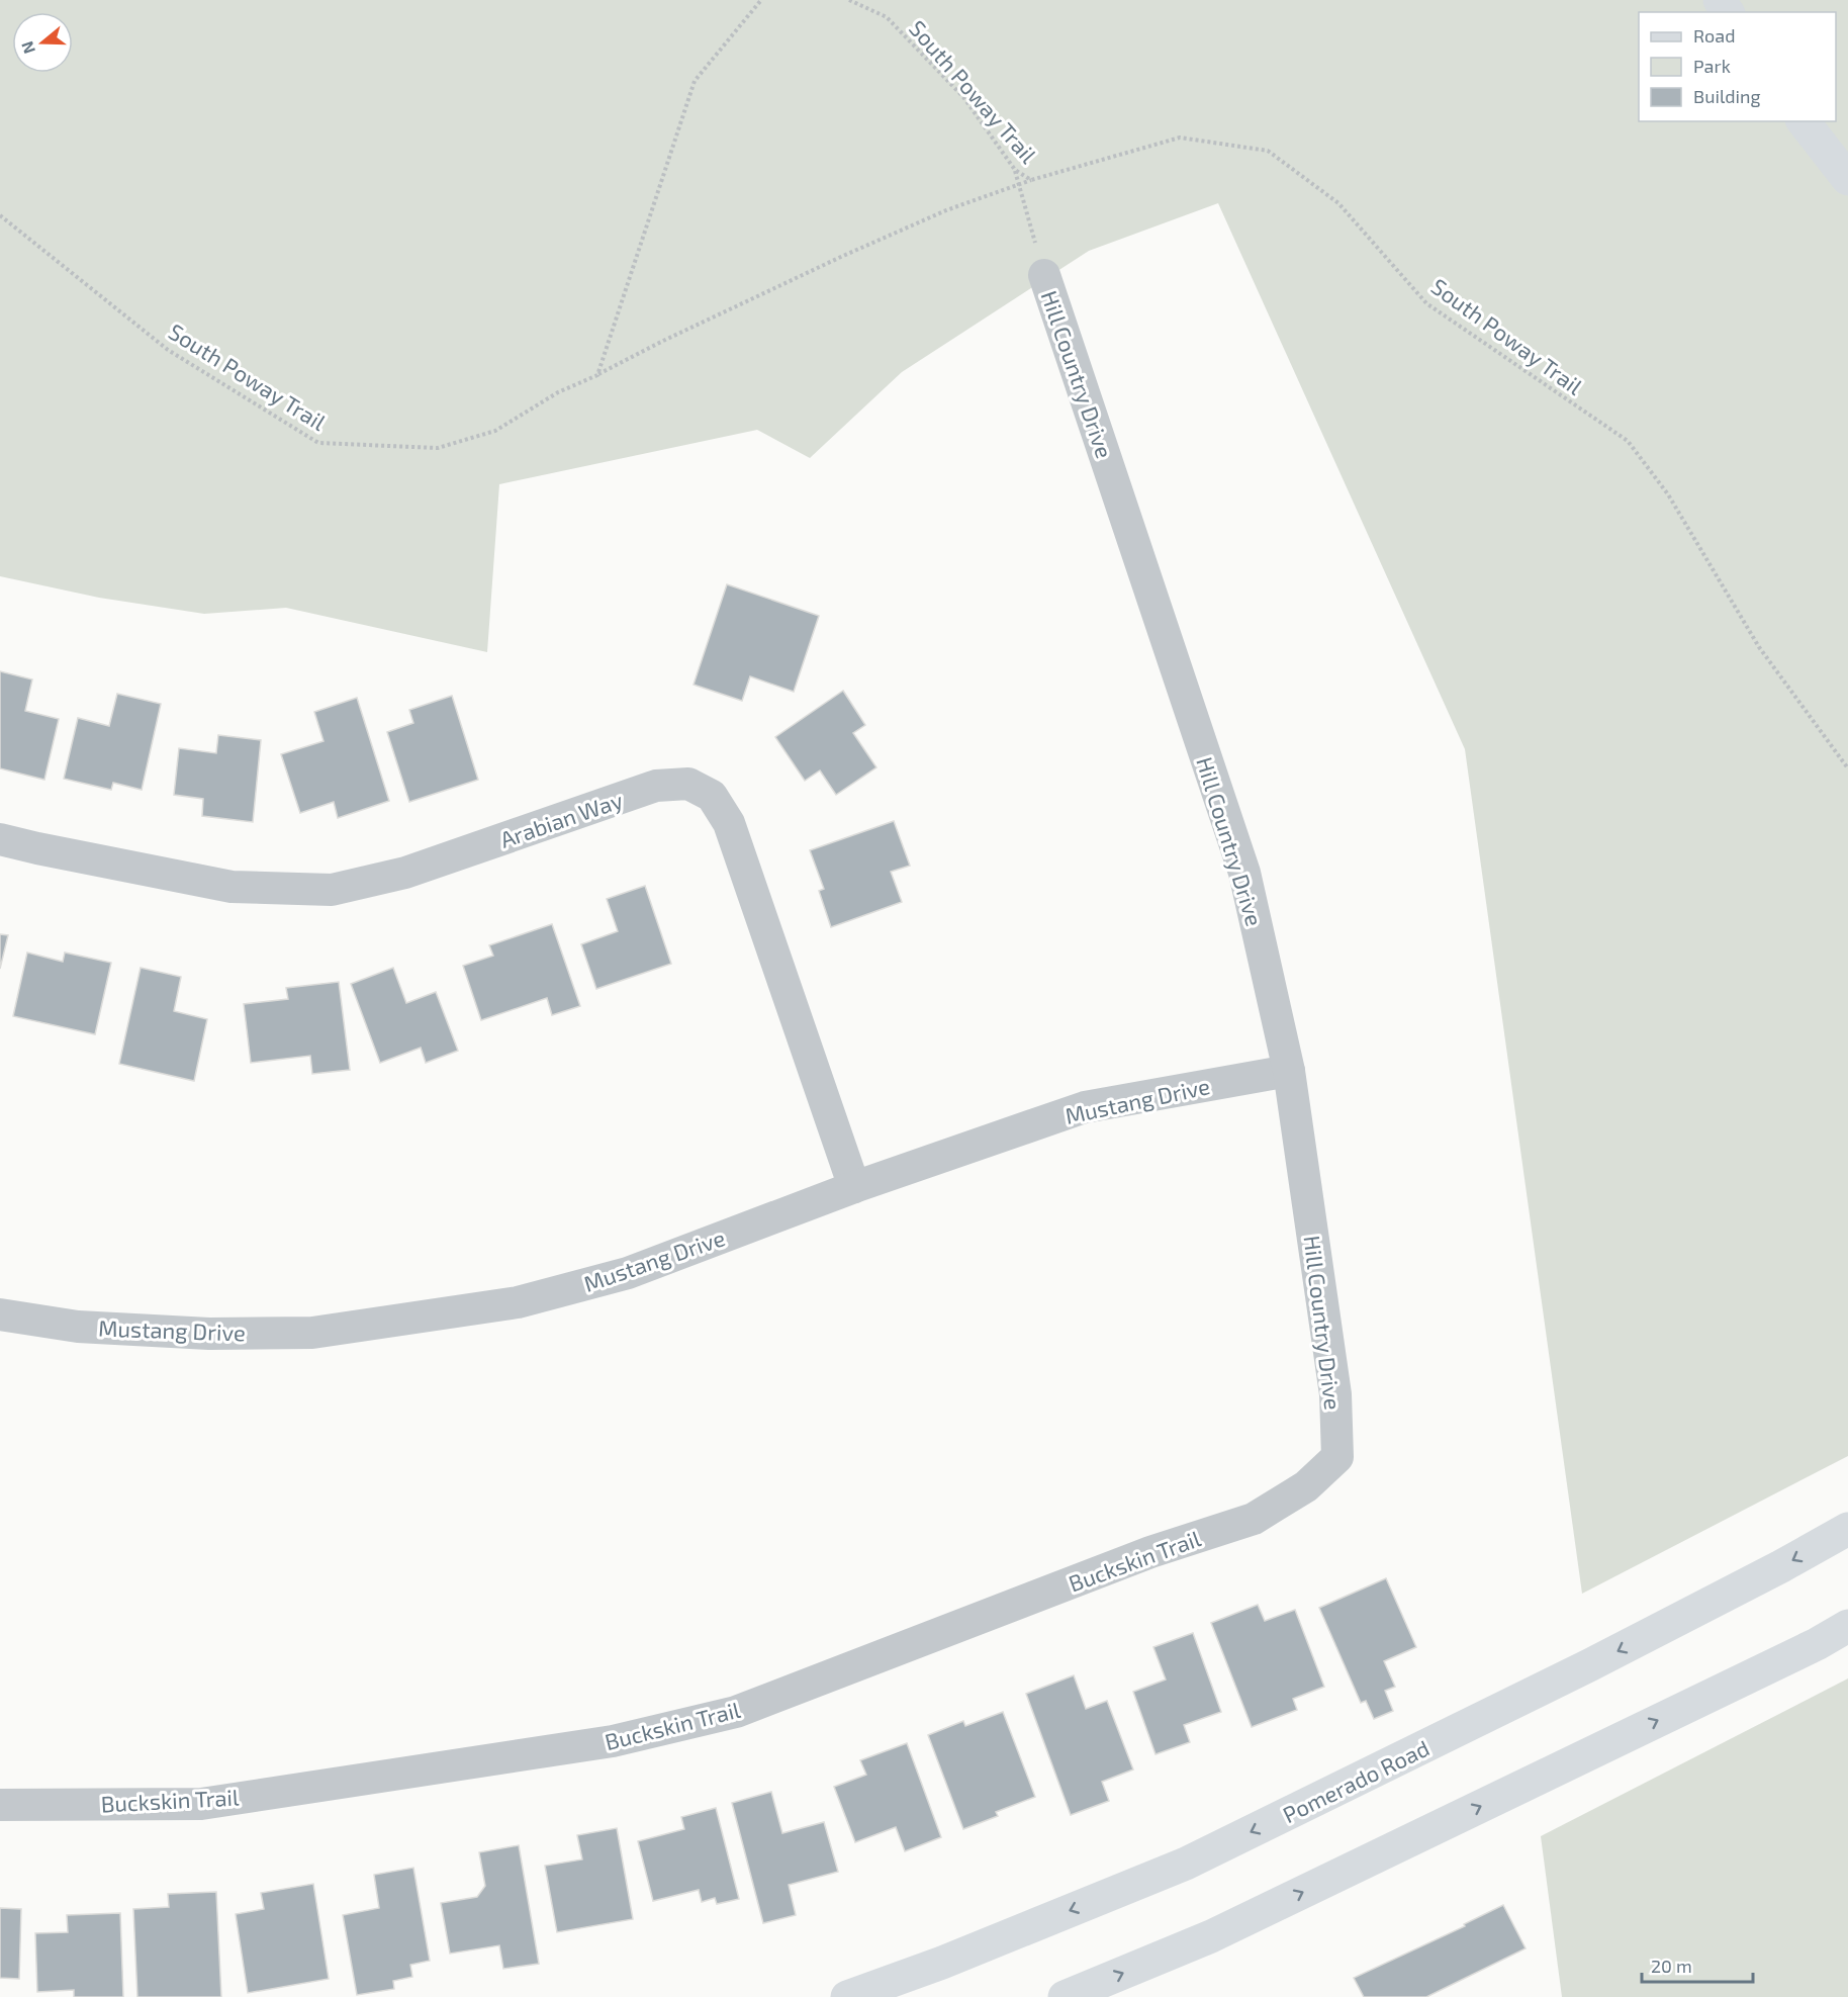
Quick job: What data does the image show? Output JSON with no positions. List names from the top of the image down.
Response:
{
  "streets": {
    "main road": ["Pomerado Road"],
    "street": [
      "Hill Country Drive",
      "Arabian Way",
      "Mustang Drive",
      "Buckskin Trail"
    ],
    "path": ["South Poway Trail"]
  },
  "crossings": [
    ["Hill Country Drive", "Mustang Drive"],
    ["Hill Country Drive", "Buckskin Trail"],
    ["Arabian Way", "Mustang Drive"]
  ],
  "legend": ["Road", "Park", "Building"],
  "scale_bar": "20 m",
  "north": "left"
}
